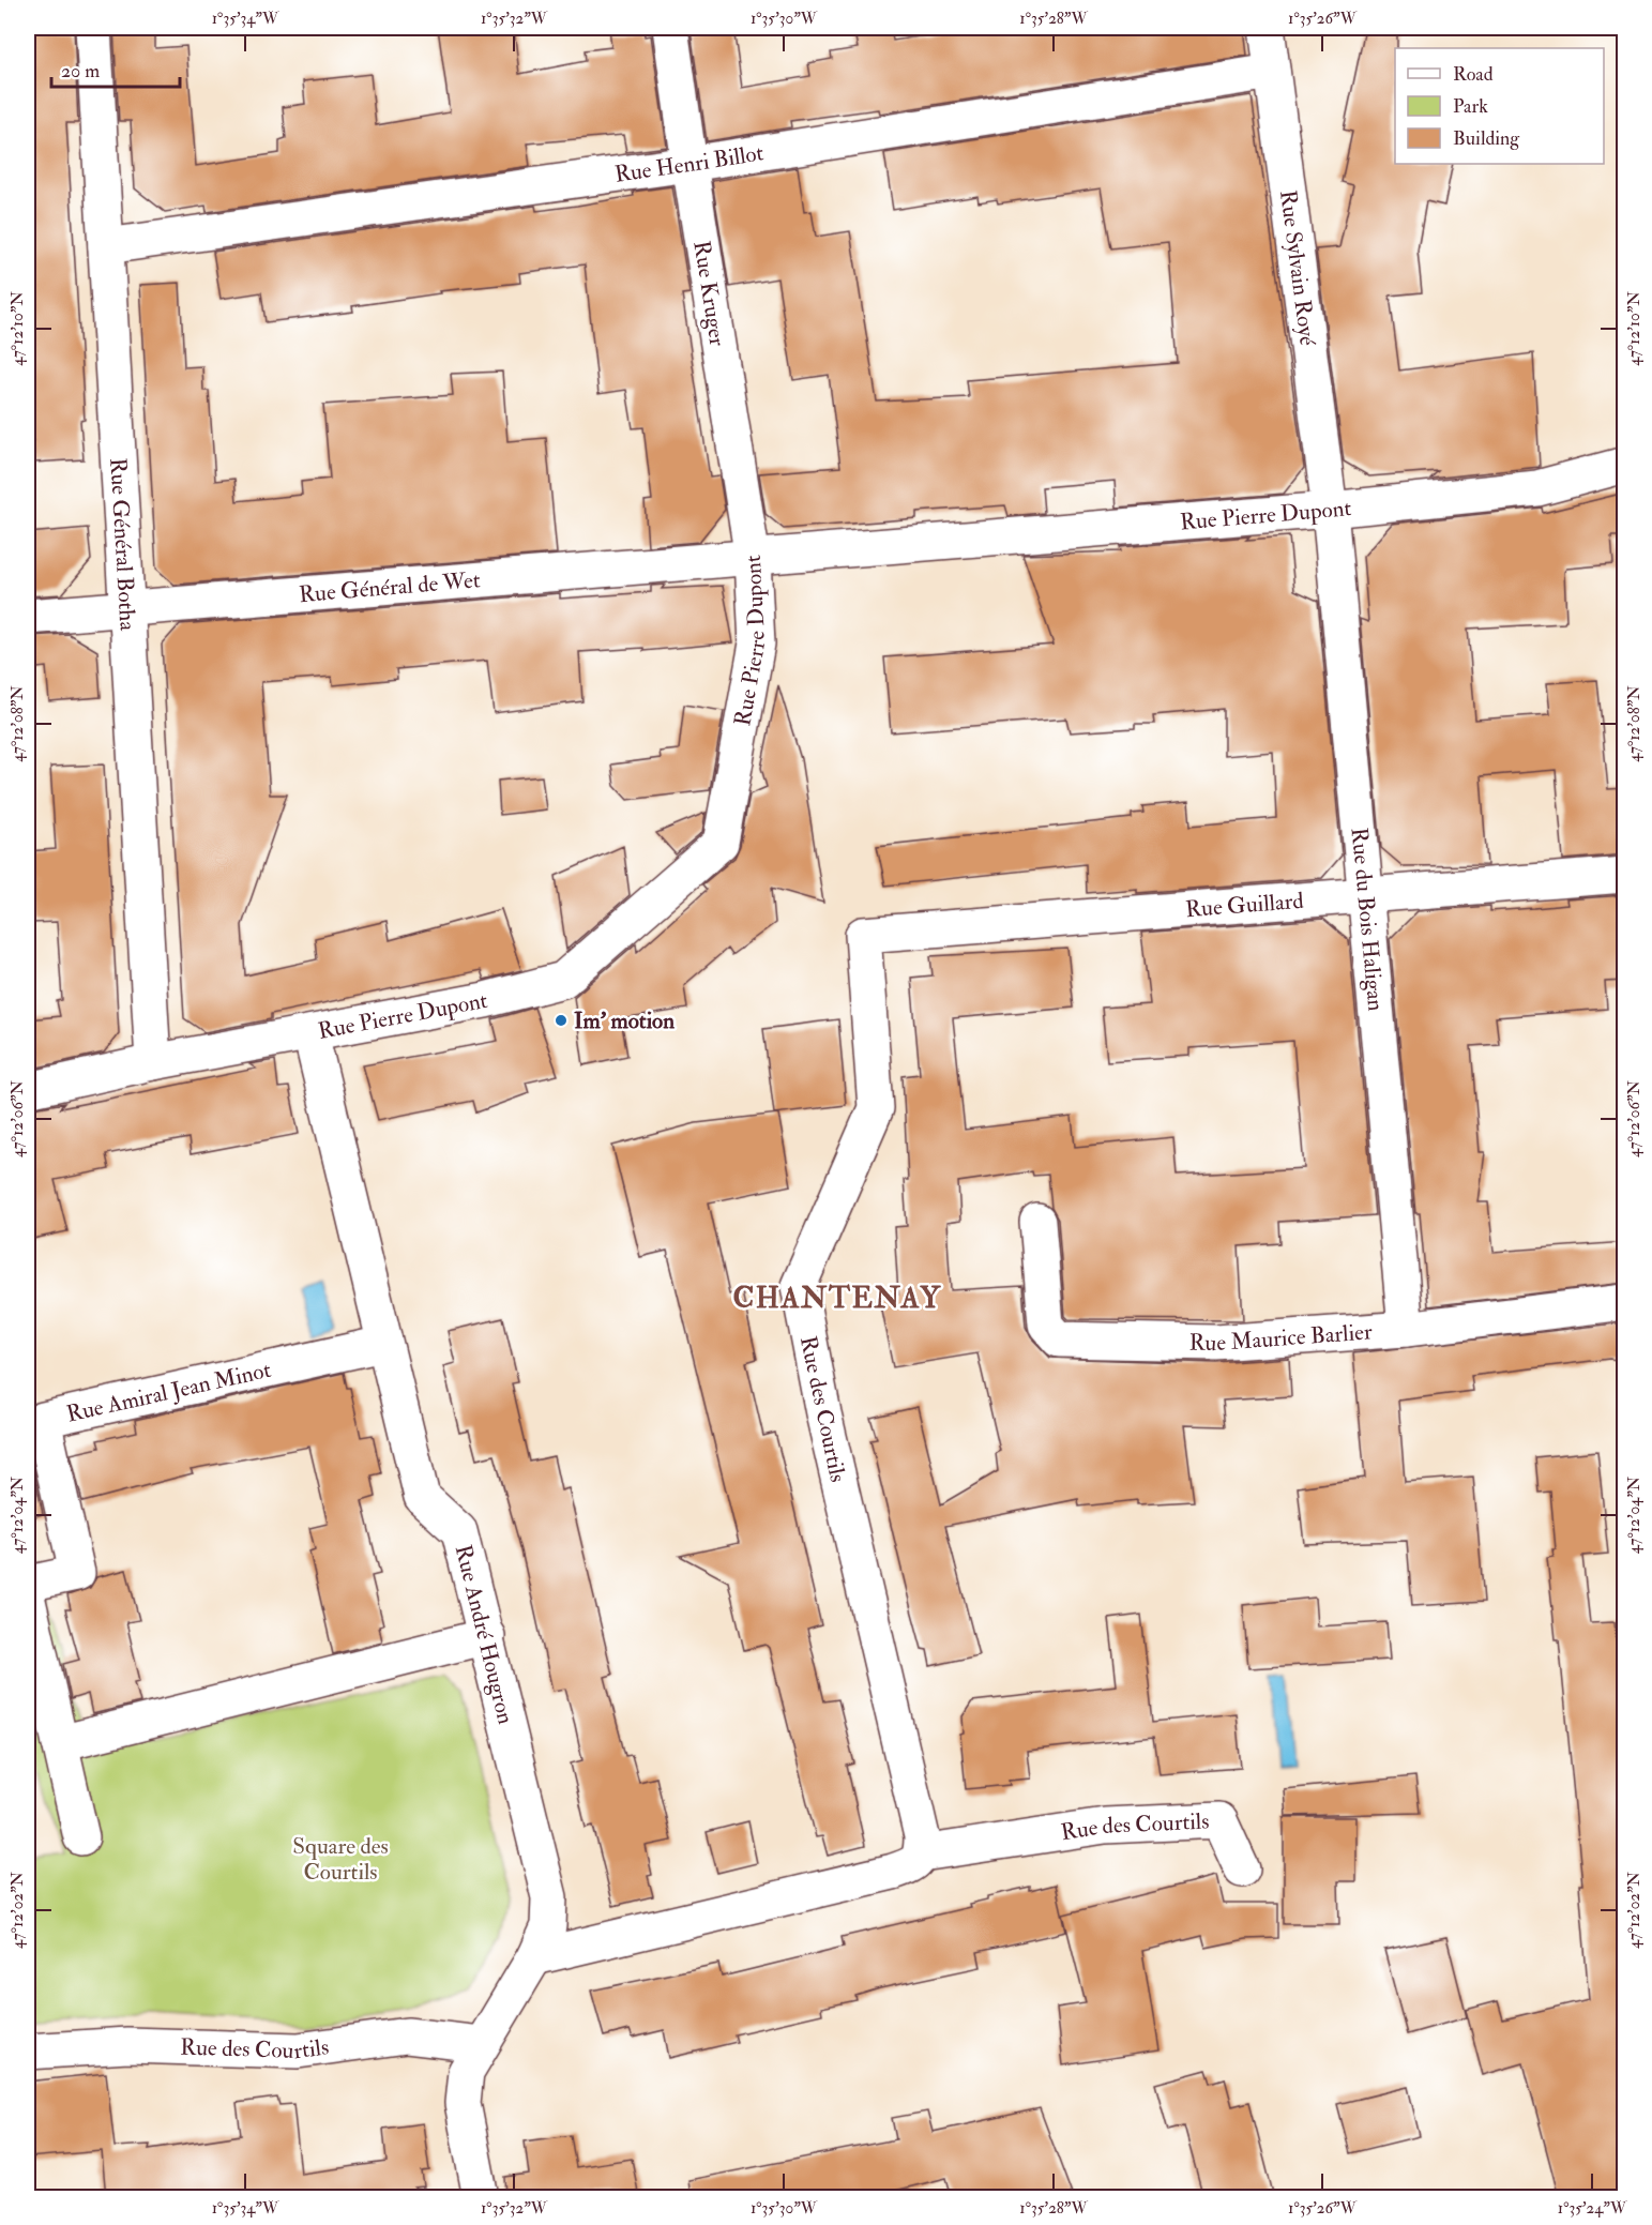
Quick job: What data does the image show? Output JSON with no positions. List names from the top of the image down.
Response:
{
  "streets": {
    "street": [
      "Rue Henri Billot",
      "Rue Sylvain Royé",
      "Rue Kruger",
      "Rue Pierre Dupont",
      "Rue Général Botha",
      "Rue Général de Wet",
      "Rue Guillard",
      "Rue du Bois Haligan",
      "Rue Maurice Barlier",
      "Rue Amiral Jean Minot",
      "Rue des Courtils",
      "Rue André Hougron"
    ]
  },
  "crossings": [
    ["Rue Henri Billot", "Rue Sylvain Royé"],
    ["Rue Henri Billot", "Rue Kruger"],
    ["Rue Henri Billot", "Rue Général Botha"],
    ["Rue Sylvain Royé", "Rue Pierre Dupont"],
    ["Rue Sylvain Royé", "Rue du Bois Haligan"],
    ["Rue Kruger", "Rue Pierre Dupont"],
    ["Rue Kruger", "Rue Général de Wet"],
    ["Rue Pierre Dupont", "Rue Général Botha"],
    ["Rue Pierre Dupont", "Rue Général de Wet"],
    ["Rue Pierre Dupont", "Rue du Bois Haligan"],
    ["Rue Pierre Dupont", "Rue André Hougron"],
    ["Rue Général Botha", "Rue Général de Wet"],
    ["Rue Guillard", "Rue du Bois Haligan"],
    ["Rue Guillard", "Rue des Courtils"],
    ["Rue du Bois Haligan", "Rue Maurice Barlier"],
    ["Rue Amiral Jean Minot", "Rue André Hougron"],
    ["Rue des Courtils", "Rue André Hougron"]
  ],
  "districts": ["CHANTENAY"],
  "parks": ["Square des Courtils"],
  "places": ["Im' motion"],
  "legend": ["Road", "Park", "Building"],
  "scale_bar": "20 m",
  "coordinates": [
    "1°35'34\"W",
    "1°35'32\"W",
    "1°35'30\"W",
    "1°35'28\"W",
    "1°35'26\"W",
    "47°12'10\"N",
    "47°12'08\"N",
    "47°12'06\"N",
    "47°12'04\"N",
    "47°12'02\"N",
    "1°35'24\"W"
  ]
}
